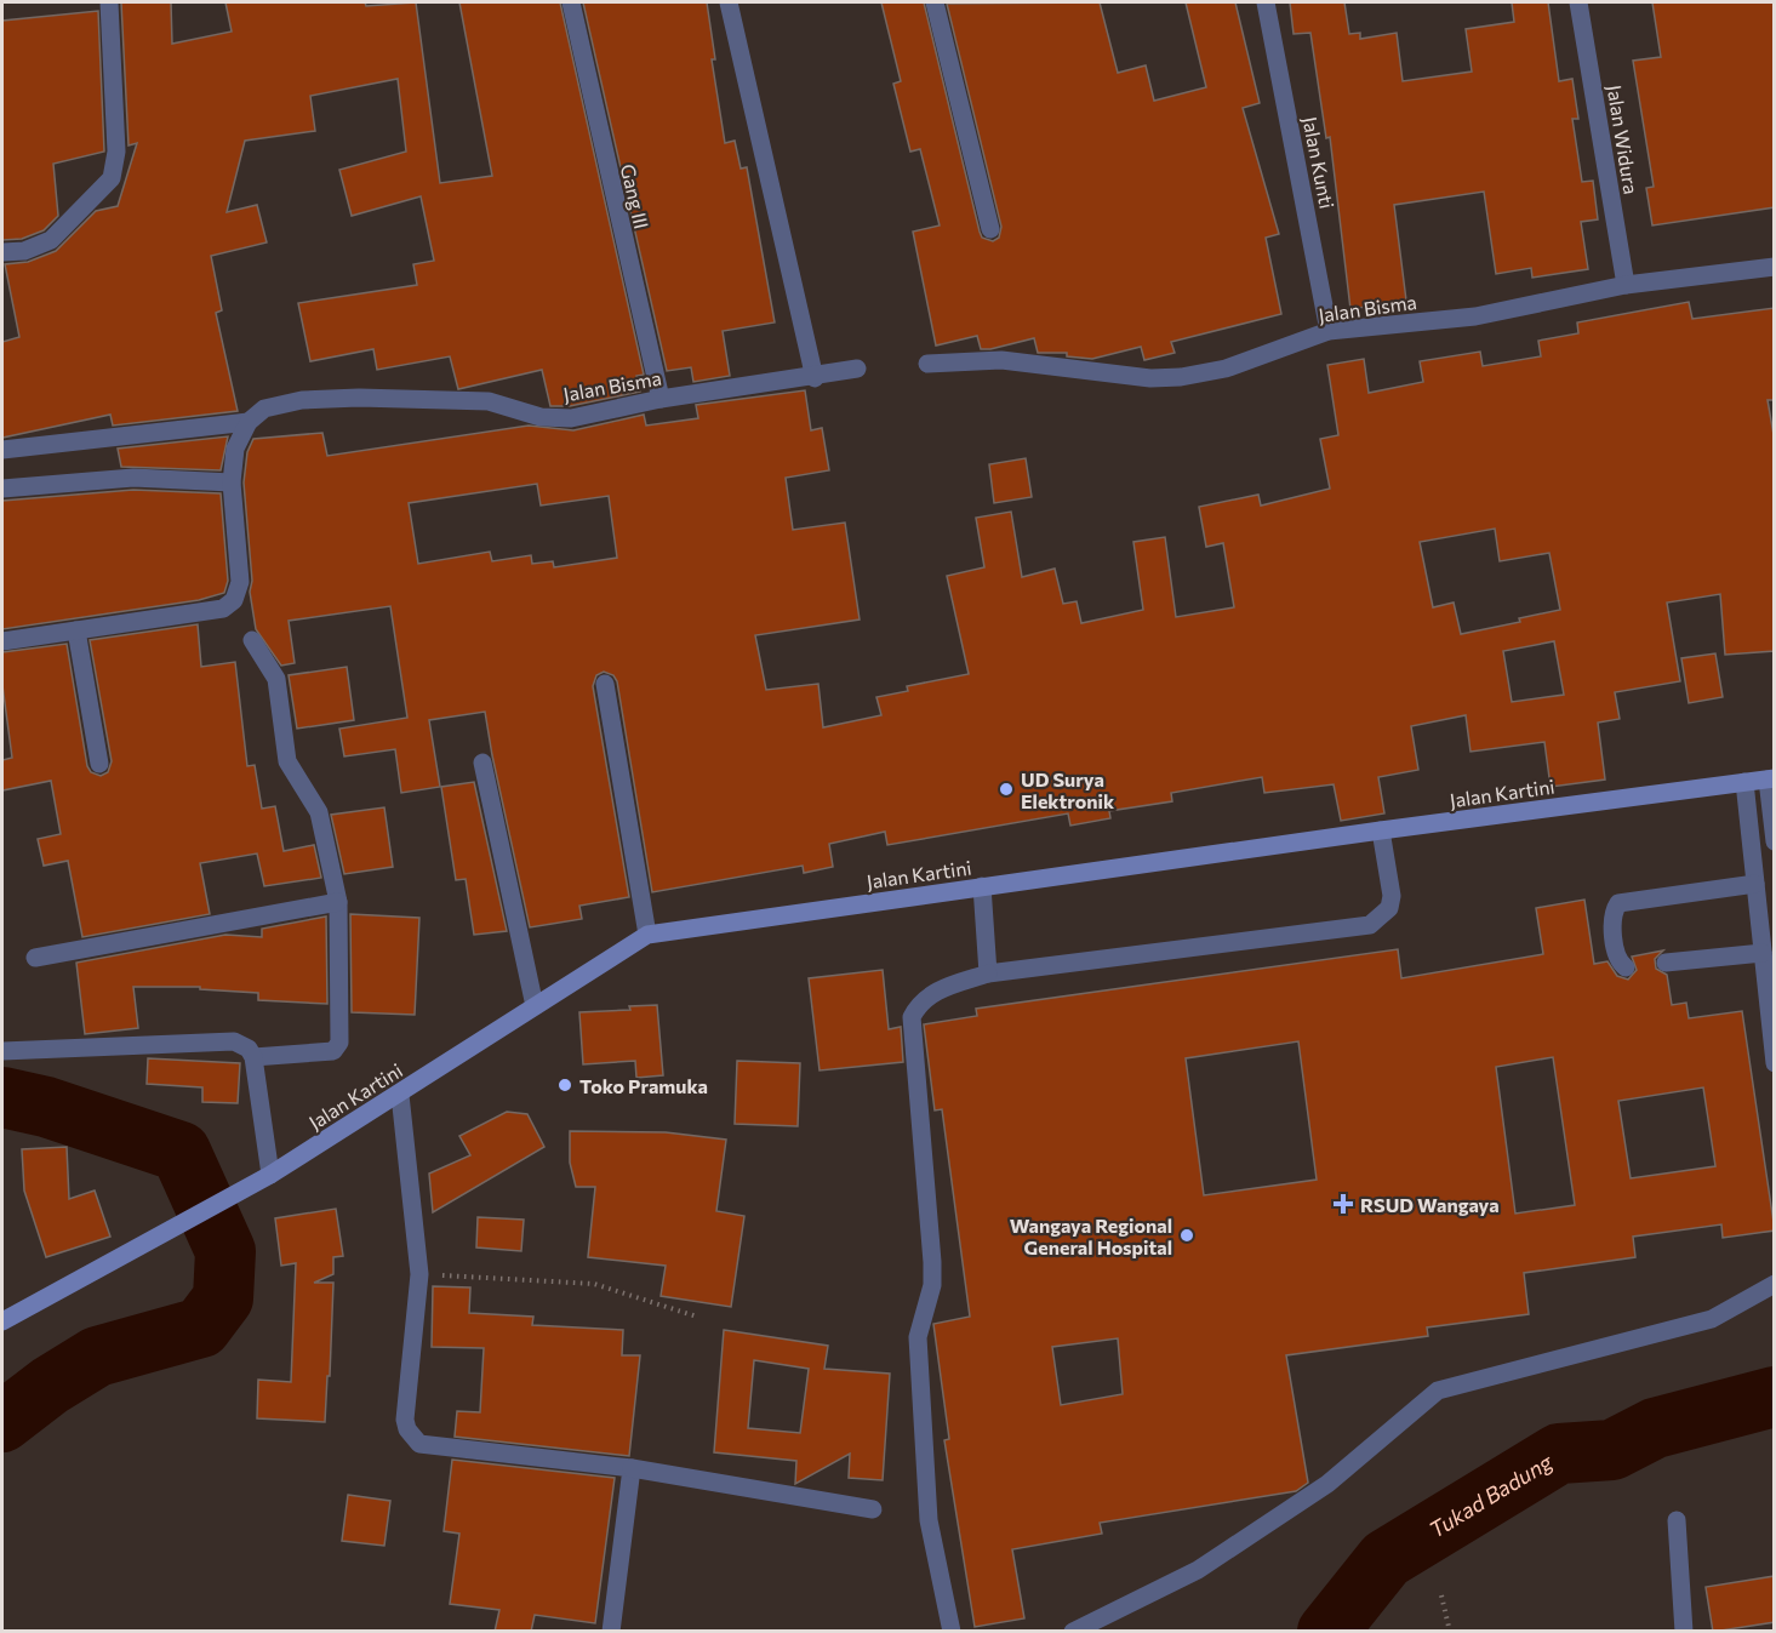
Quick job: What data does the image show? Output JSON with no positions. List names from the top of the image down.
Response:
{
  "streets": {
    "main road": ["Jalan Kartini"],
    "street": [
      "Jalan Widura",
      "Jalan Kunti",
      "Gang III",
      "Jalan Bisma"
    ]
  },
  "crossings": [
    ["Jalan Widura", "Jalan Bisma"],
    ["Jalan Kunti", "Jalan Bisma"],
    ["Gang III", "Jalan Bisma"]
  ],
  "water": ["Tukad Badung"],
  "places": {
    "other": ["UD Surya Elektronik", "Toko Pramuka", "Wangaya Regional General Hospital"],
    "health": ["RSUD Wangaya"]
  }
}
